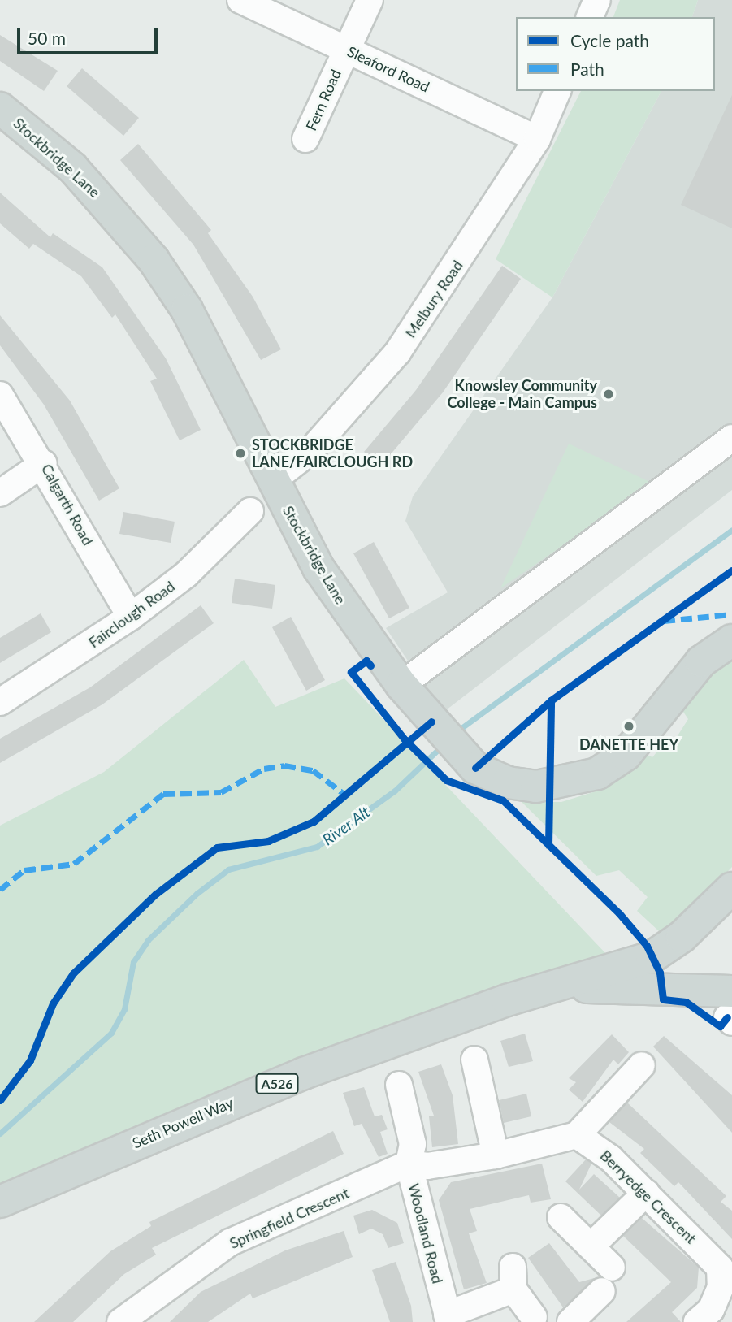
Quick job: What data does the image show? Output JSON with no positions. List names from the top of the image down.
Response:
{
  "streets": {
    "main road": ["Stockbridge Lane", "A526", "Seth Powell Way"],
    "street": [
      "Sleaford Road",
      "Fern Road",
      "Melbury Road",
      "Calgarth Road",
      "Fairclough Road",
      "Berryedge Crescent",
      "Springfield Crescent",
      "Woodland Road"
    ]
  },
  "crossings": [
    ["Sleaford Road", "Fern Road"],
    ["Sleaford Road", "Melbury Road"],
    ["Stockbridge Lane", "Melbury Road"],
    ["Calgarth Road", "Fairclough Road"],
    ["Springfield Crescent", "Woodland Road"]
  ],
  "water": ["River Alt"],
  "places": ["Knowsley Community College - Main Campus", "STOCKBRIDGE LANE/FAIRCLOUGH RD", "DANETTE HEY"],
  "legend": ["Cycle path", "Path"],
  "scale_bar": "50 m"
}
